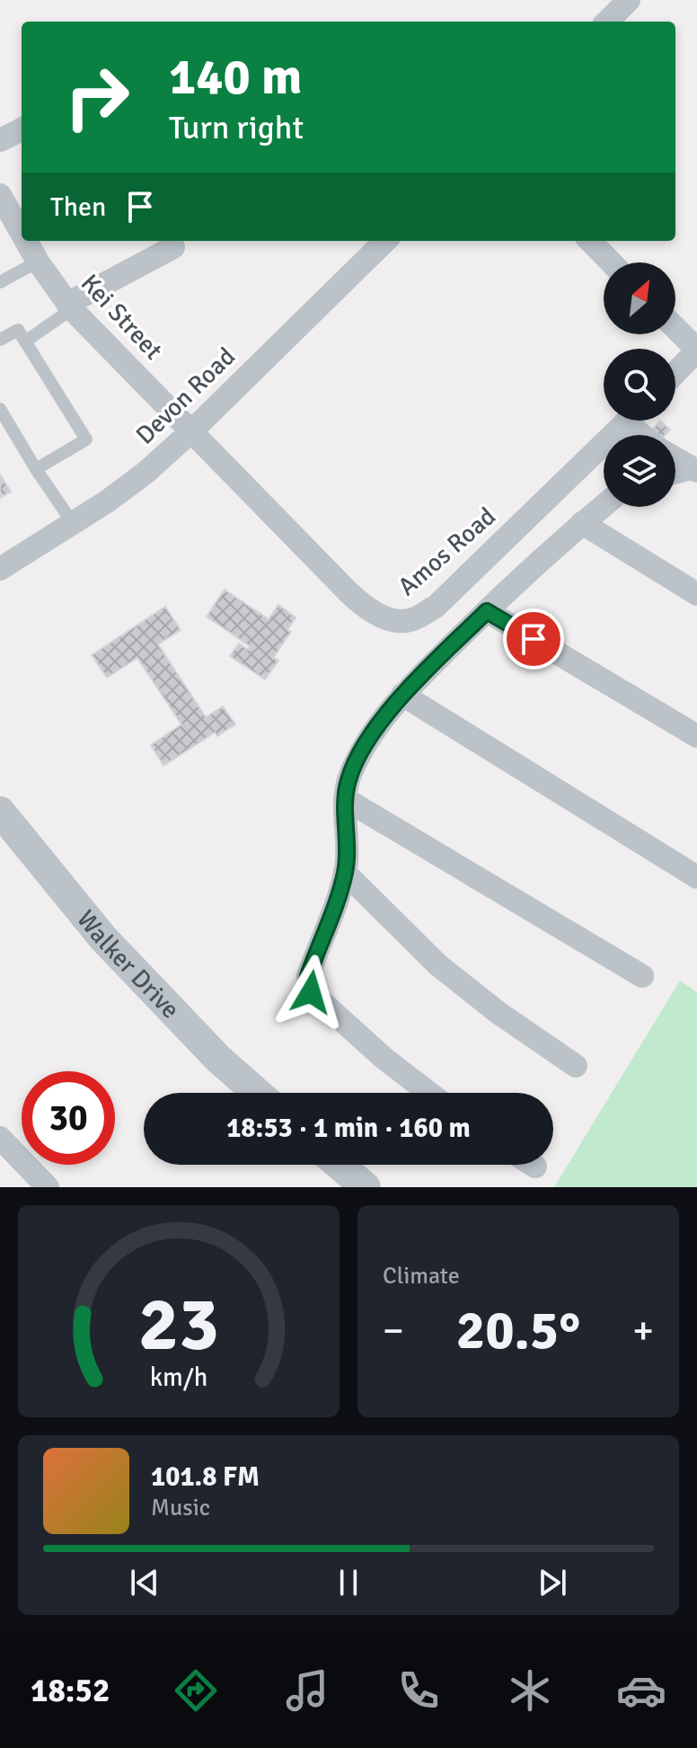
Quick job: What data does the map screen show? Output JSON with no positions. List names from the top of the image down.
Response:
{
  "streets": {
    "street": [
      "Kei Street",
      "Devon Road",
      "Amos Road",
      "Walker Drive"
    ]
  },
  "crossings": [
    ["Kei Street", "Devon Road"],
    ["Kei Street", "Amos Road"],
    ["Devon Road", "Amos Road"]
  ],
  "north": "top right",
  "page": {
    "turn": ["140 m", "Turn right"],
    "then": "Then",
    "limit": "30",
    "trip": "18:53 · 1 min · 160 m",
    "tile": "Climate",
    "heat": ["−", "20.5°", "+"],
    "song": ["101.8 FM", "Music"],
    "tabs": "18:52",
    "gauge": ["23", "km/h"]
  }
}
